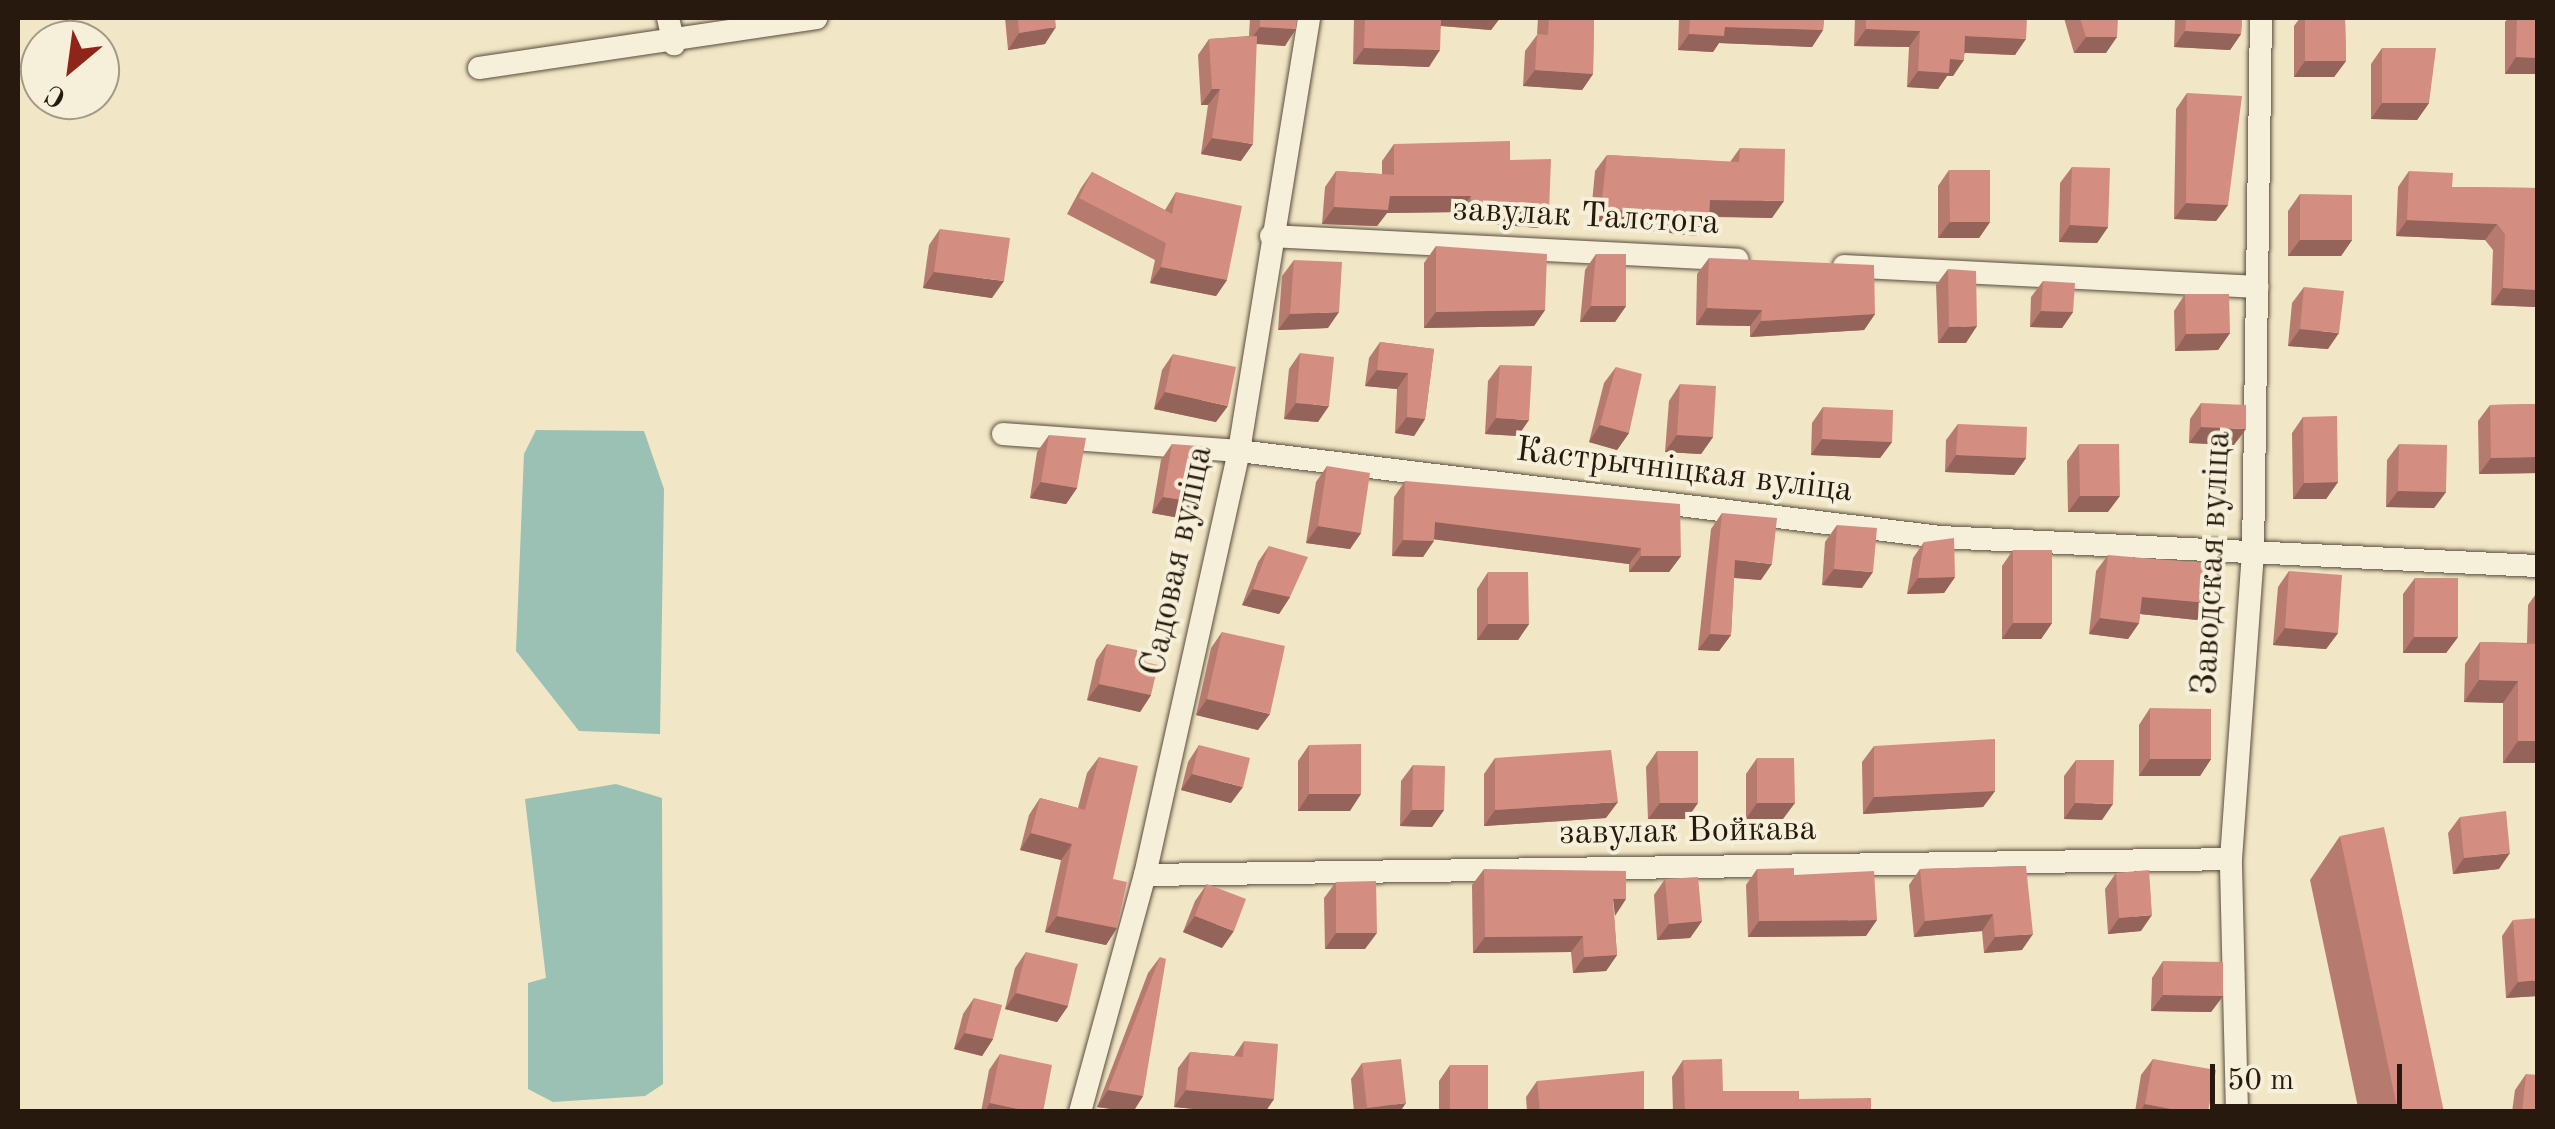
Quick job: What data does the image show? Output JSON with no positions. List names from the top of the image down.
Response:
{
  "streets": {
    "street": [
      "завулак Талстога",
      "Кастрычніцкая вуліца",
      "Садовая вуліца",
      "Заводская вуліца",
      "завулак Войкава"
    ]
  },
  "crossings": [
    ["завулак Талстога", "Садовая вуліца"],
    ["Кастрычніцкая вуліца", "Садовая вуліца"],
    ["Кастрычніцкая вуліца", "Заводская вуліца"],
    ["Садовая вуліца", "завулак Войкава"],
    ["Заводская вуліца", "завулак Войкава"]
  ],
  "scale_bar": "50 m",
  "north": "bottom left"
}
